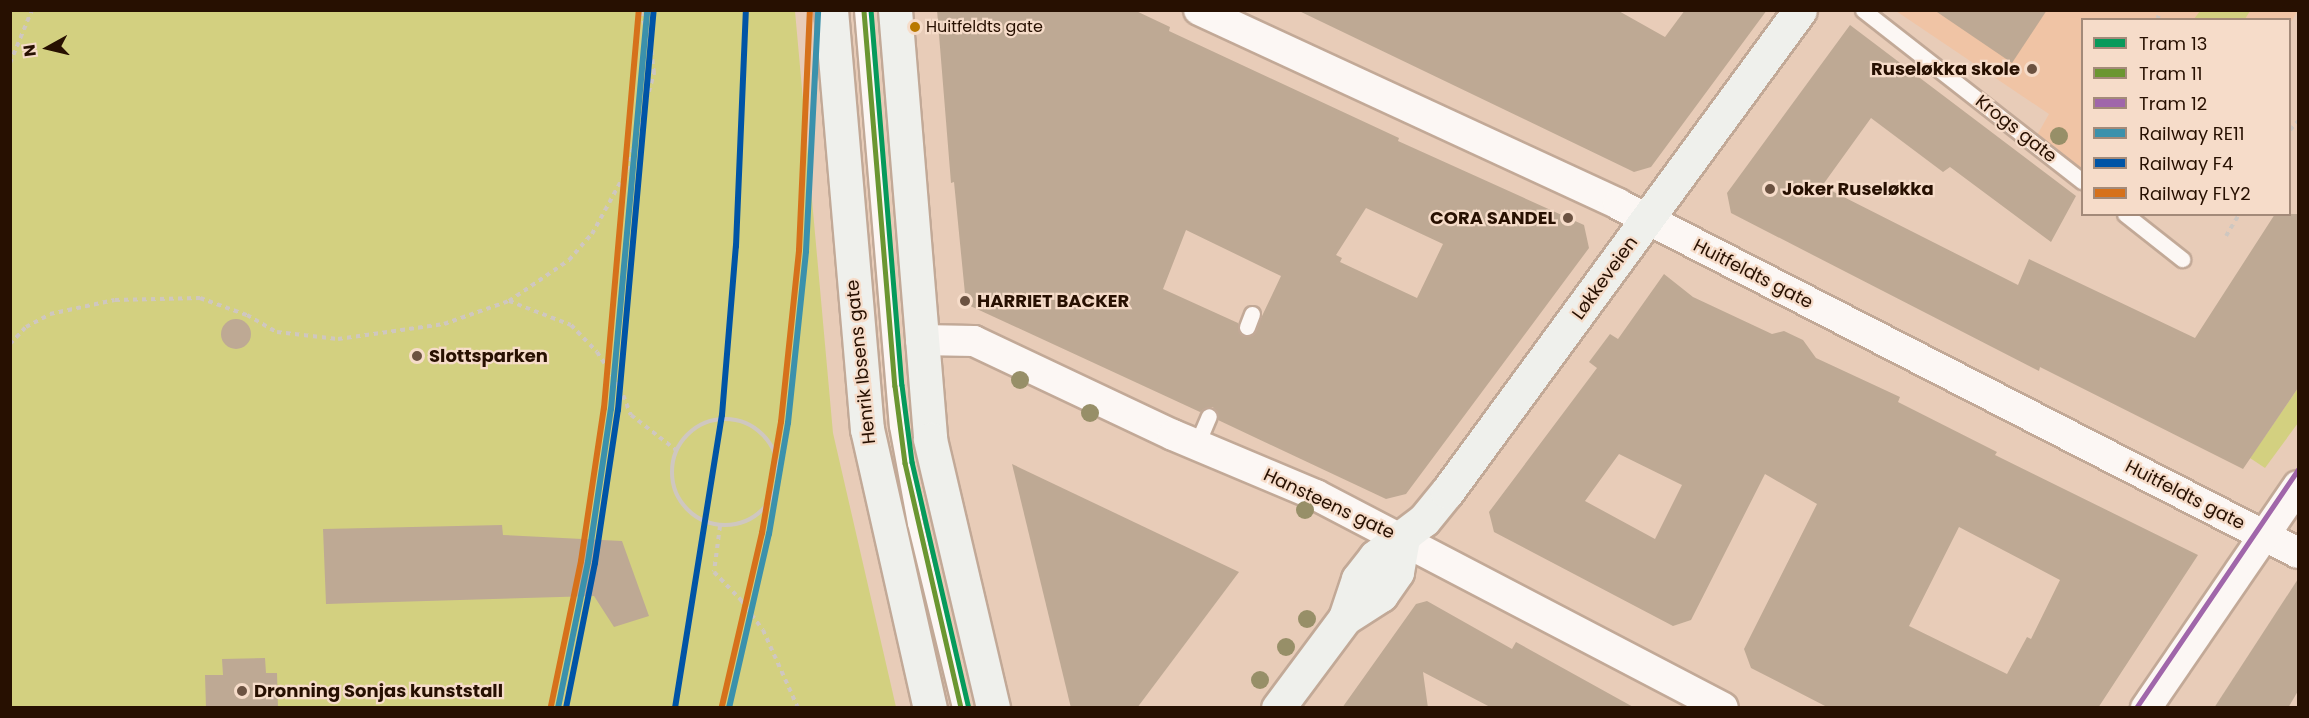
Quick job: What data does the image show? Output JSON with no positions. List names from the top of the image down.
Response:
{
  "streets": {
    "main road": ["Løkkeveien", "Henrik Ibsens gate"],
    "street": ["Huitfeldts gate", "Hansteens gate"],
    "lane": ["Krogs gate"]
  },
  "crossings": [
    ["Huitfeldts gate", "Løkkeveien"],
    ["Løkkeveien", "Hansteens gate"]
  ],
  "places": [
    "Huitfeldts gate",
    "Ruseløkka skole",
    "Joker Ruseløkka",
    "CORA SANDEL",
    "HARRIET BACKER",
    "Slottsparken",
    "Dronning Sonjas kunststall"
  ],
  "lines": [
    "tram line 13",
    "rail line RE11",
    "rail line F4",
    "rail line FLY2",
    "tram line 11",
    "tram line 12"
  ],
  "legend": [
    "Tram 13",
    "Tram 11",
    "Tram 12",
    "Railway RE11",
    "Railway F4",
    "Railway FLY2"
  ],
  "north": "left"
}
